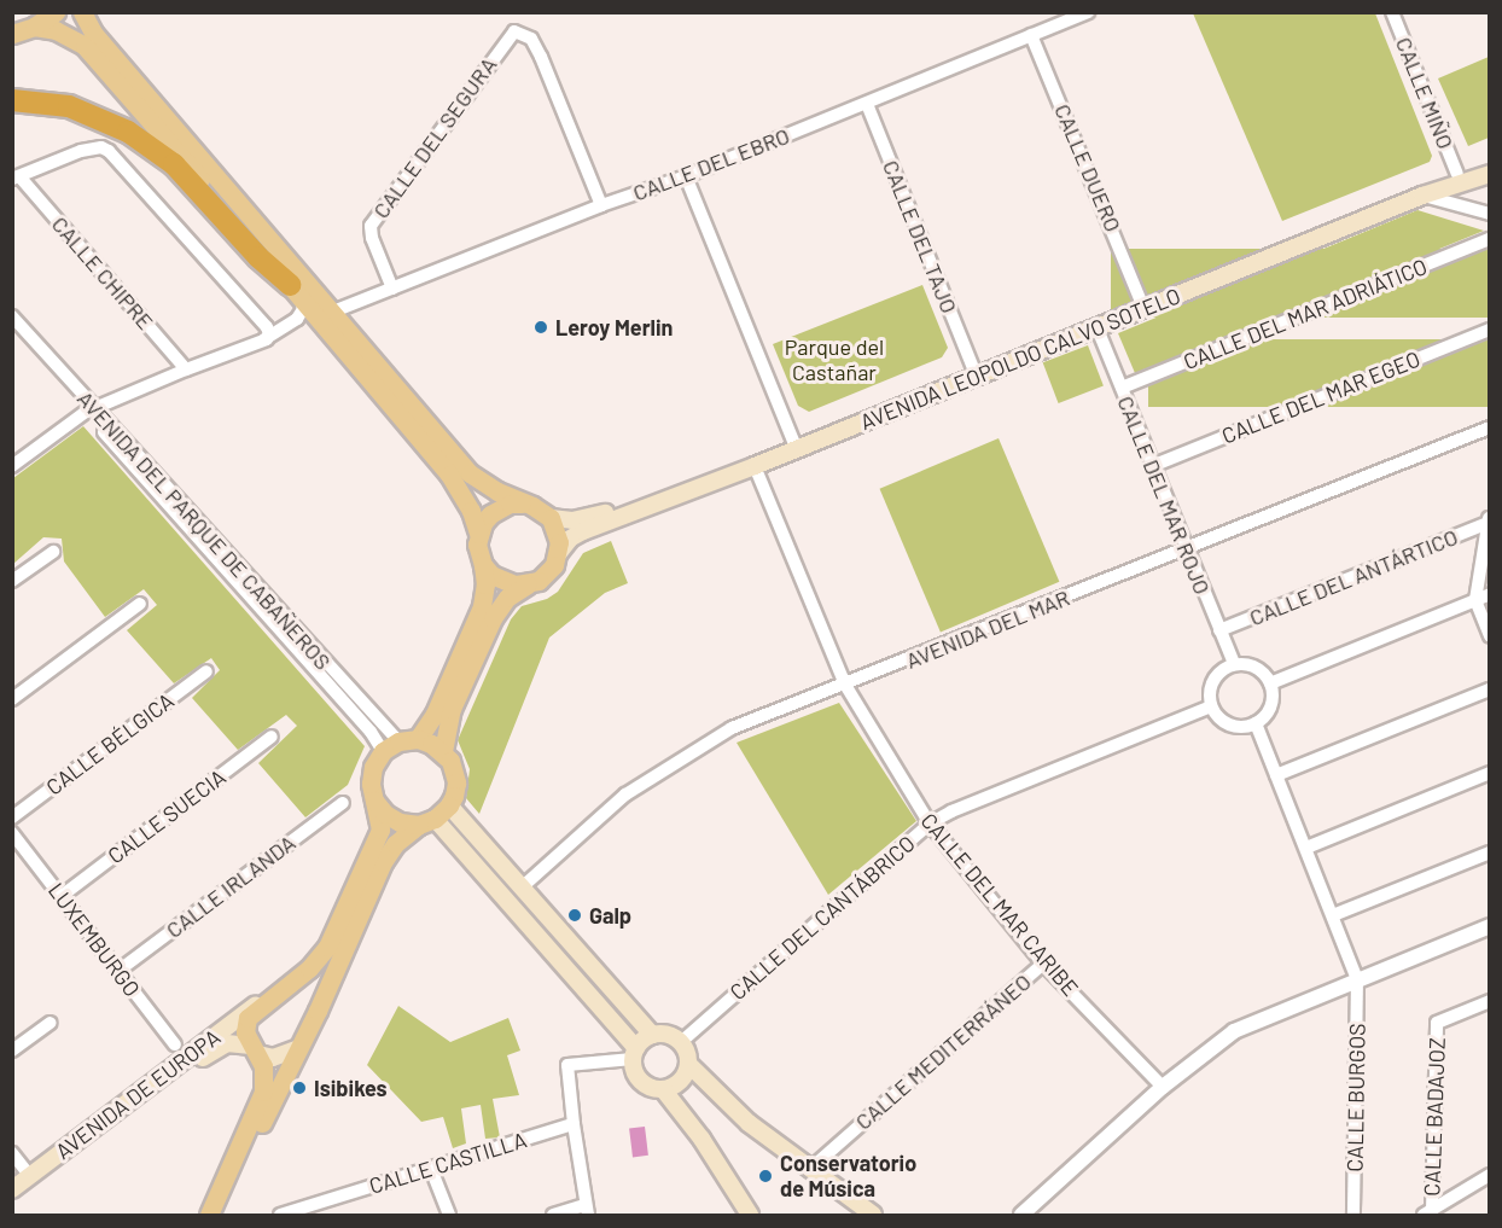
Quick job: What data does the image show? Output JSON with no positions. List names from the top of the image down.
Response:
{
  "streets": {
    "main road": ["AVENIDA LEOPOLDO CALVO SOTELO", "AVENIDA DE EUROPA"],
    "street": [
      "CALLE MIÑO",
      "CALLE DEL SEGURA",
      "CALLE DEL EBRO",
      "CALLE DUERO",
      "CALLE DEL TAJO",
      "CALLE CHIPRE",
      "CALLE DEL MAR ADRIÁTICO",
      "CALLE DEL MAR EGEO",
      "CALLE DEL MAR ROJO",
      "AVENIDA DEL PARQUE DE CABAÑEROS",
      "CALLE DEL ANTÁRTICO",
      "AVENIDA DEL MAR",
      "CALLE BÉLGICA",
      "CALLE SUECIA",
      "CALLE IRLANDA",
      "CALLE DEL MAR CARIBE",
      "CALLE DEL CANTÁBRICO",
      "LUXEMBURGO",
      "CALLE MEDITERRÁNEO",
      "CALLE BURGOS",
      "CALLE BADAJOZ",
      "CALLE CASTILLA"
    ]
  },
  "crossings": [
    ["CALLE MIÑO", "AVENIDA LEOPOLDO CALVO SOTELO"],
    ["CALLE DEL SEGURA", "CALLE DEL EBRO"],
    ["CALLE DEL EBRO", "CALLE DUERO"],
    ["CALLE DEL EBRO", "CALLE DEL TAJO"],
    ["CALLE DUERO", "AVENIDA LEOPOLDO CALVO SOTELO"],
    ["CALLE DEL TAJO", "AVENIDA LEOPOLDO CALVO SOTELO"],
    ["CALLE DEL MAR ADRIÁTICO", "CALLE DEL MAR ROJO"],
    ["AVENIDA LEOPOLDO CALVO SOTELO", "CALLE DEL MAR ROJO"],
    ["AVENIDA LEOPOLDO CALVO SOTELO", "CALLE DEL MAR CARIBE"],
    ["CALLE DEL MAR EGEO", "CALLE DEL MAR ROJO"],
    ["CALLE DEL MAR ROJO", "CALLE DEL ANTÁRTICO"],
    ["CALLE DEL MAR ROJO", "AVENIDA DEL MAR"],
    ["CALLE DEL MAR ROJO", "CALLE DEL CANTÁBRICO"],
    ["AVENIDA DEL MAR", "CALLE DEL MAR CARIBE"],
    ["CALLE SUECIA", "LUXEMBURGO"],
    ["CALLE IRLANDA", "LUXEMBURGO"],
    ["CALLE DEL MAR CARIBE", "CALLE DEL CANTÁBRICO"],
    ["CALLE DEL MAR CARIBE", "CALLE MEDITERRÁNEO"]
  ],
  "parks": ["Parque del Castañar"],
  "places": [
    "Leroy Merlin",
    "Galp",
    "Isibikes",
    "Conservatorio de Música"
  ]
}
